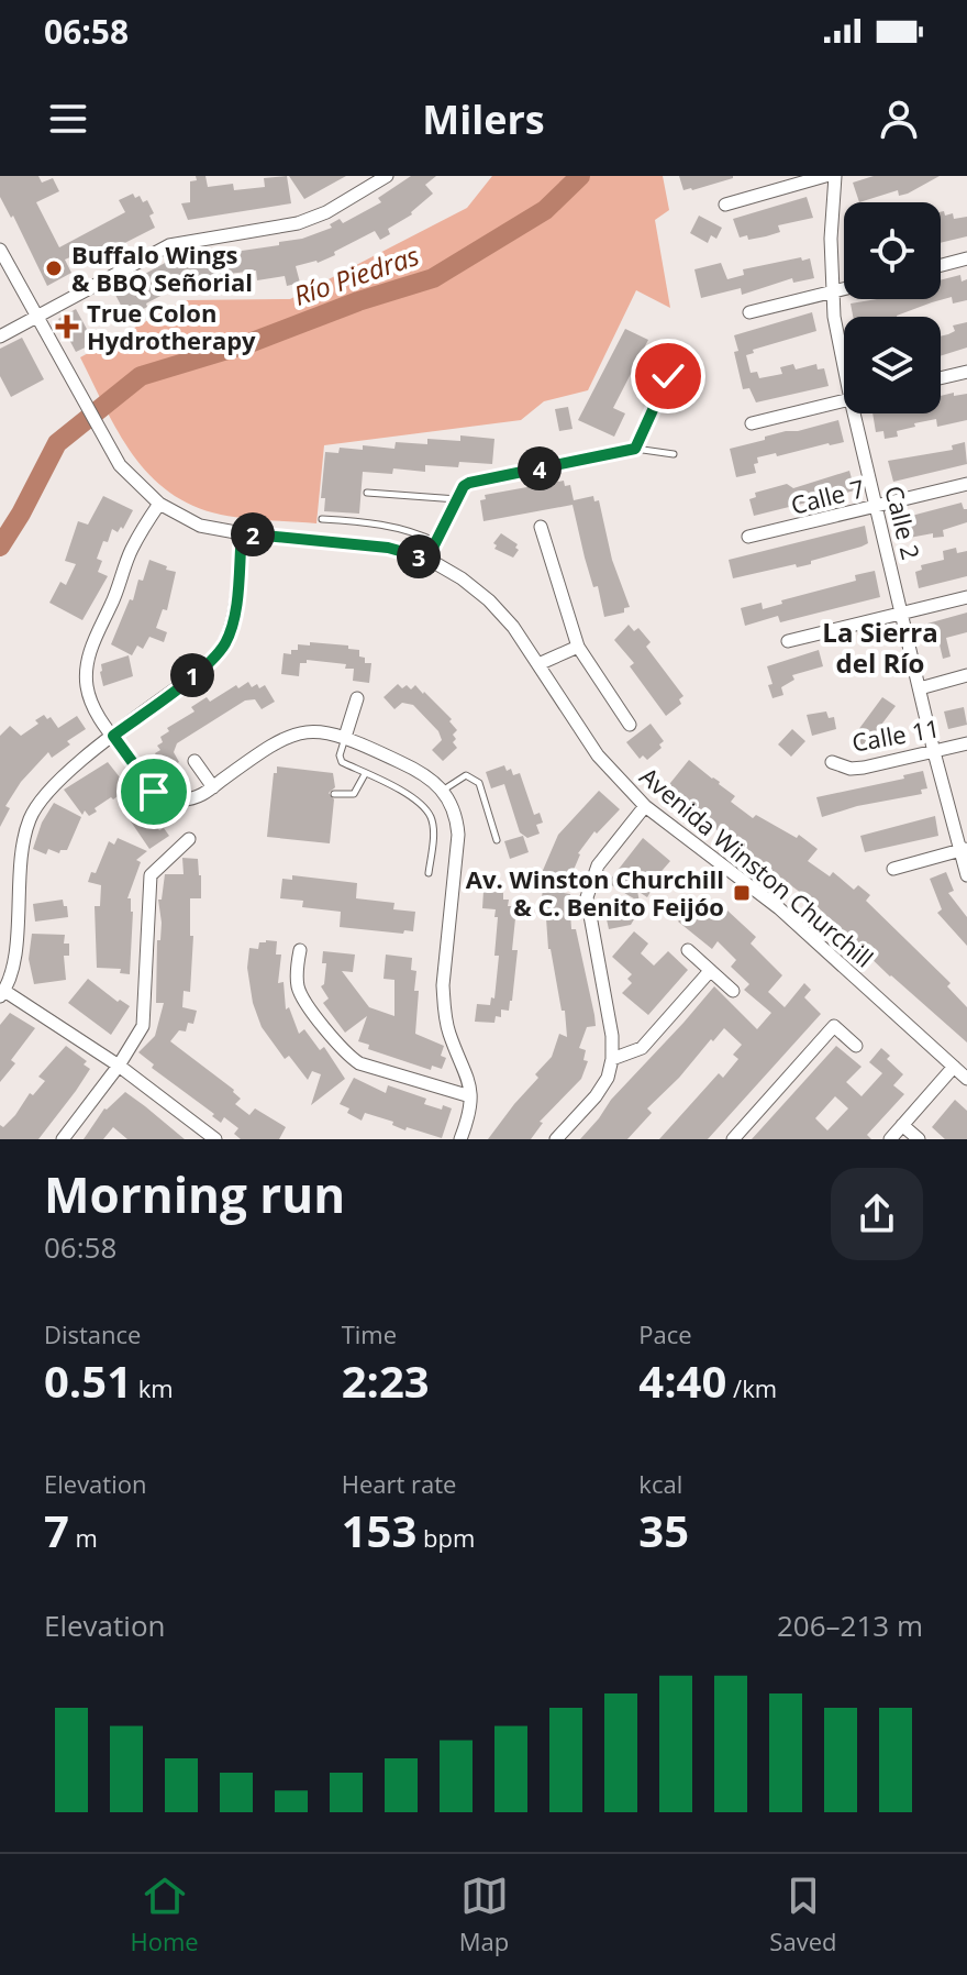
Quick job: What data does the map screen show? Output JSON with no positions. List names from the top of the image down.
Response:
{
  "streets": {
    "street": [
      "Calle 7",
      "Calle 2",
      "Calle 11",
      "Avenida Winston Churchill"
    ]
  },
  "crossings": [
    ["Calle 7", "Calle 2"],
    ["Calle 2", "Calle 11"]
  ],
  "districts": ["La Sierra del Río"],
  "water": ["Río Piedras"],
  "places": {
    "other": ["Buffalo Wings & BBQ Señorial"],
    "health": ["True Colon Hydrotherapy"],
    "transit": ["Av. Winston Churchill & C. Benito Feijóo"]
  },
  "page": {
    "status": "06:58",
    "header": "Milers",
    "pins": [
      "4",
      "2",
      "3",
      "1"
    ],
    "heading": ["Morning run", "06:58"],
    "stats": [
      ["Distance", "0.51 km"],
      ["Time", "2:23"],
      ["Pace", "4:40 /km"],
      ["Elevation", "7 m"],
      ["Heart rate", "153 bpm"],
      ["kcal", "35"]
    ],
    "chart": ["Elevation", "206–213 m"],
    "tabs": ["Home", "Map", "Saved"]
  }
}
